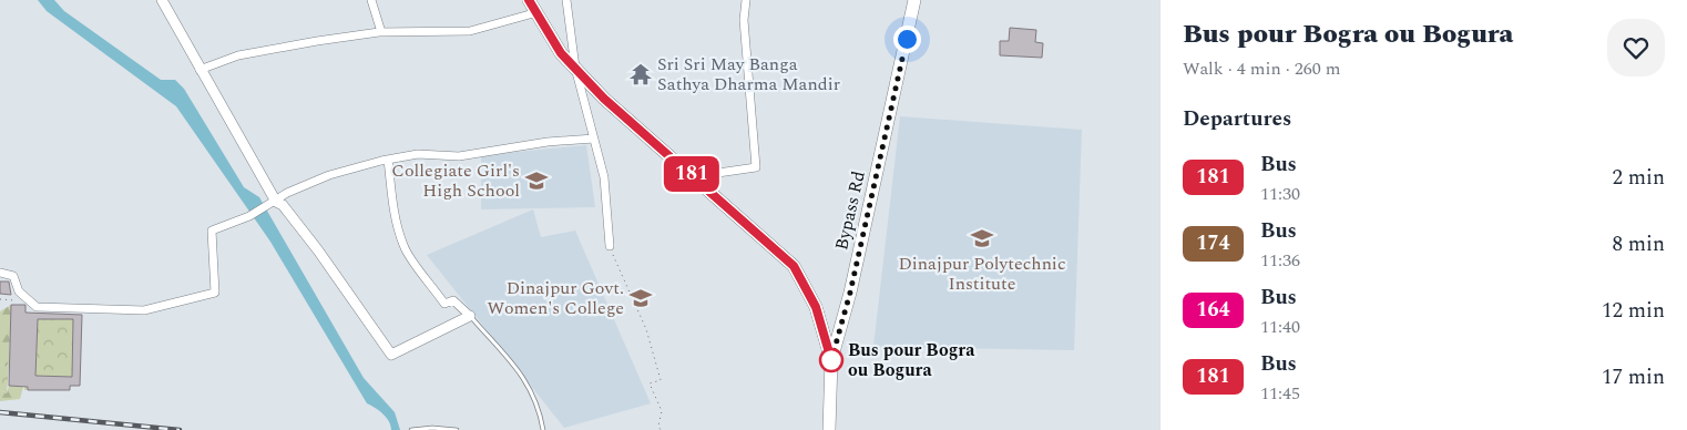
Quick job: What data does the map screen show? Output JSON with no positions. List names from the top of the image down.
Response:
{
  "streets": {
    "main road": ["Bypass Rd"]
  },
  "places": {
    "temple": ["Sri Sri May Banga Sathya Dharma Mandir"],
    "school or university": ["Collegiate Girl's High School", "Dinajpur Polytechnic Institute", "Dinajpur Govt. Women's College"],
    "other": ["Bus pour Bogra ou Bogura"]
  },
  "lines": ["bus line 181"],
  "page": {
    "on_map": "181",
    "heading": [
      ["Bus pour Bogra ou Bogura", "Walk · 4 min · 260 m"],
      "Departures"
    ],
    "list": [
      {
        "mark": "181",
        "name": "Bus",
        "note": "11:30",
        "value": "2 min"
      },
      {
        "mark": "174",
        "name": "Bus",
        "note": "11:36",
        "value": "8 min"
      },
      {
        "mark": "164",
        "name": "Bus",
        "note": "11:40",
        "value": "12 min"
      },
      {
        "mark": "181",
        "name": "Bus",
        "note": "11:45",
        "value": "17 min"
      }
    ]
  }
}
